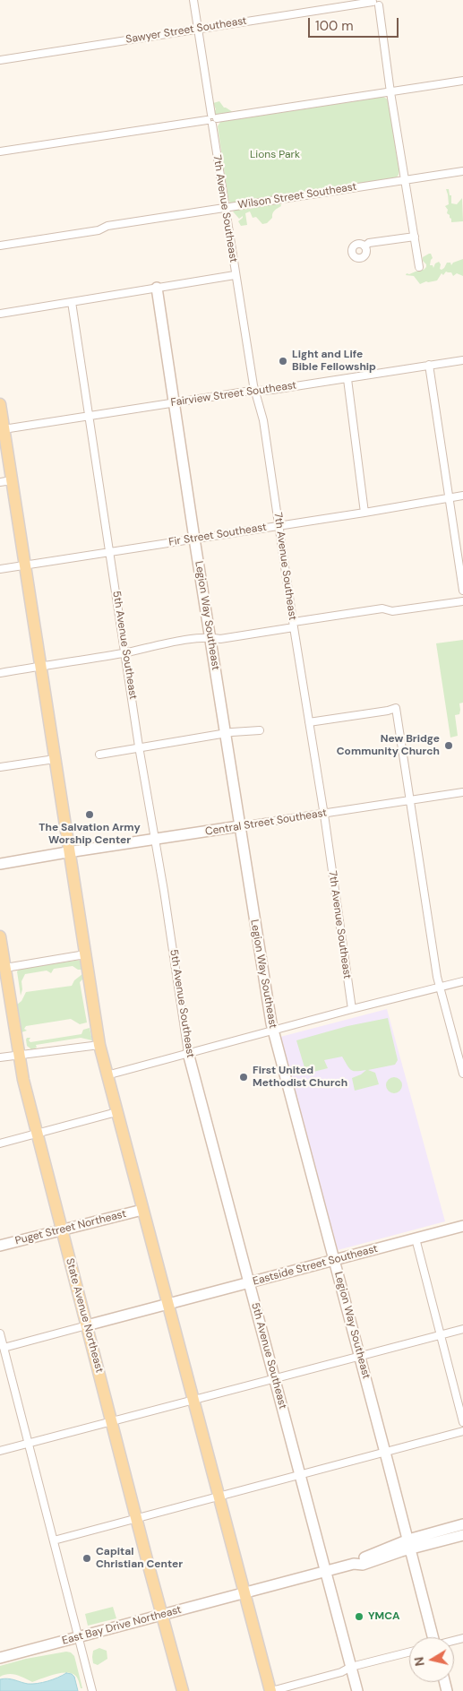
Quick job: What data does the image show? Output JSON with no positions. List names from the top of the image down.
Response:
{
  "streets": {
    "main road": ["State Avenue Northeast"],
    "street": [
      "Sawyer Street Southeast",
      "Wilson Street Southeast",
      "7th Avenue Southeast",
      "Fairview Street Southeast",
      "Fir Street Southeast",
      "Legion Way Southeast",
      "5th Avenue Southeast",
      "Central Street Southeast",
      "Puget Street Northeast",
      "Eastside Street Southeast",
      "East Bay Drive Northeast"
    ]
  },
  "crossings": [
    ["Sawyer Street Southeast", "7th Avenue Southeast"],
    ["Wilson Street Southeast", "7th Avenue Southeast"],
    ["7th Avenue Southeast", "Fairview Street Southeast"],
    ["7th Avenue Southeast", "Fir Street Southeast"],
    ["7th Avenue Southeast", "Central Street Southeast"],
    ["Fairview Street Southeast", "Legion Way Southeast"],
    ["Fairview Street Southeast", "5th Avenue Southeast"],
    ["Fir Street Southeast", "Legion Way Southeast"],
    ["Fir Street Southeast", "5th Avenue Southeast"],
    ["Legion Way Southeast", "Central Street Southeast"],
    ["Legion Way Southeast", "Eastside Street Southeast"],
    ["Legion Way Southeast", "East Bay Drive Northeast"],
    ["5th Avenue Southeast", "Central Street Southeast"],
    ["5th Avenue Southeast", "Eastside Street Southeast"],
    ["5th Avenue Southeast", "East Bay Drive Northeast"],
    ["Puget Street Northeast", "State Avenue Northeast"],
    ["Eastside Street Southeast", "State Avenue Northeast"],
    ["State Avenue Northeast", "East Bay Drive Northeast"]
  ],
  "parks": ["Lions Park"],
  "places": [
    "Light and Life Bible Fellowship",
    "New Bridge Community Church",
    "The Salvation Army Worship Center",
    "First United Methodist Church",
    "Capital Christian Center",
    "YMCA"
  ],
  "scale_bar": "100 m",
  "north": "left"
}
